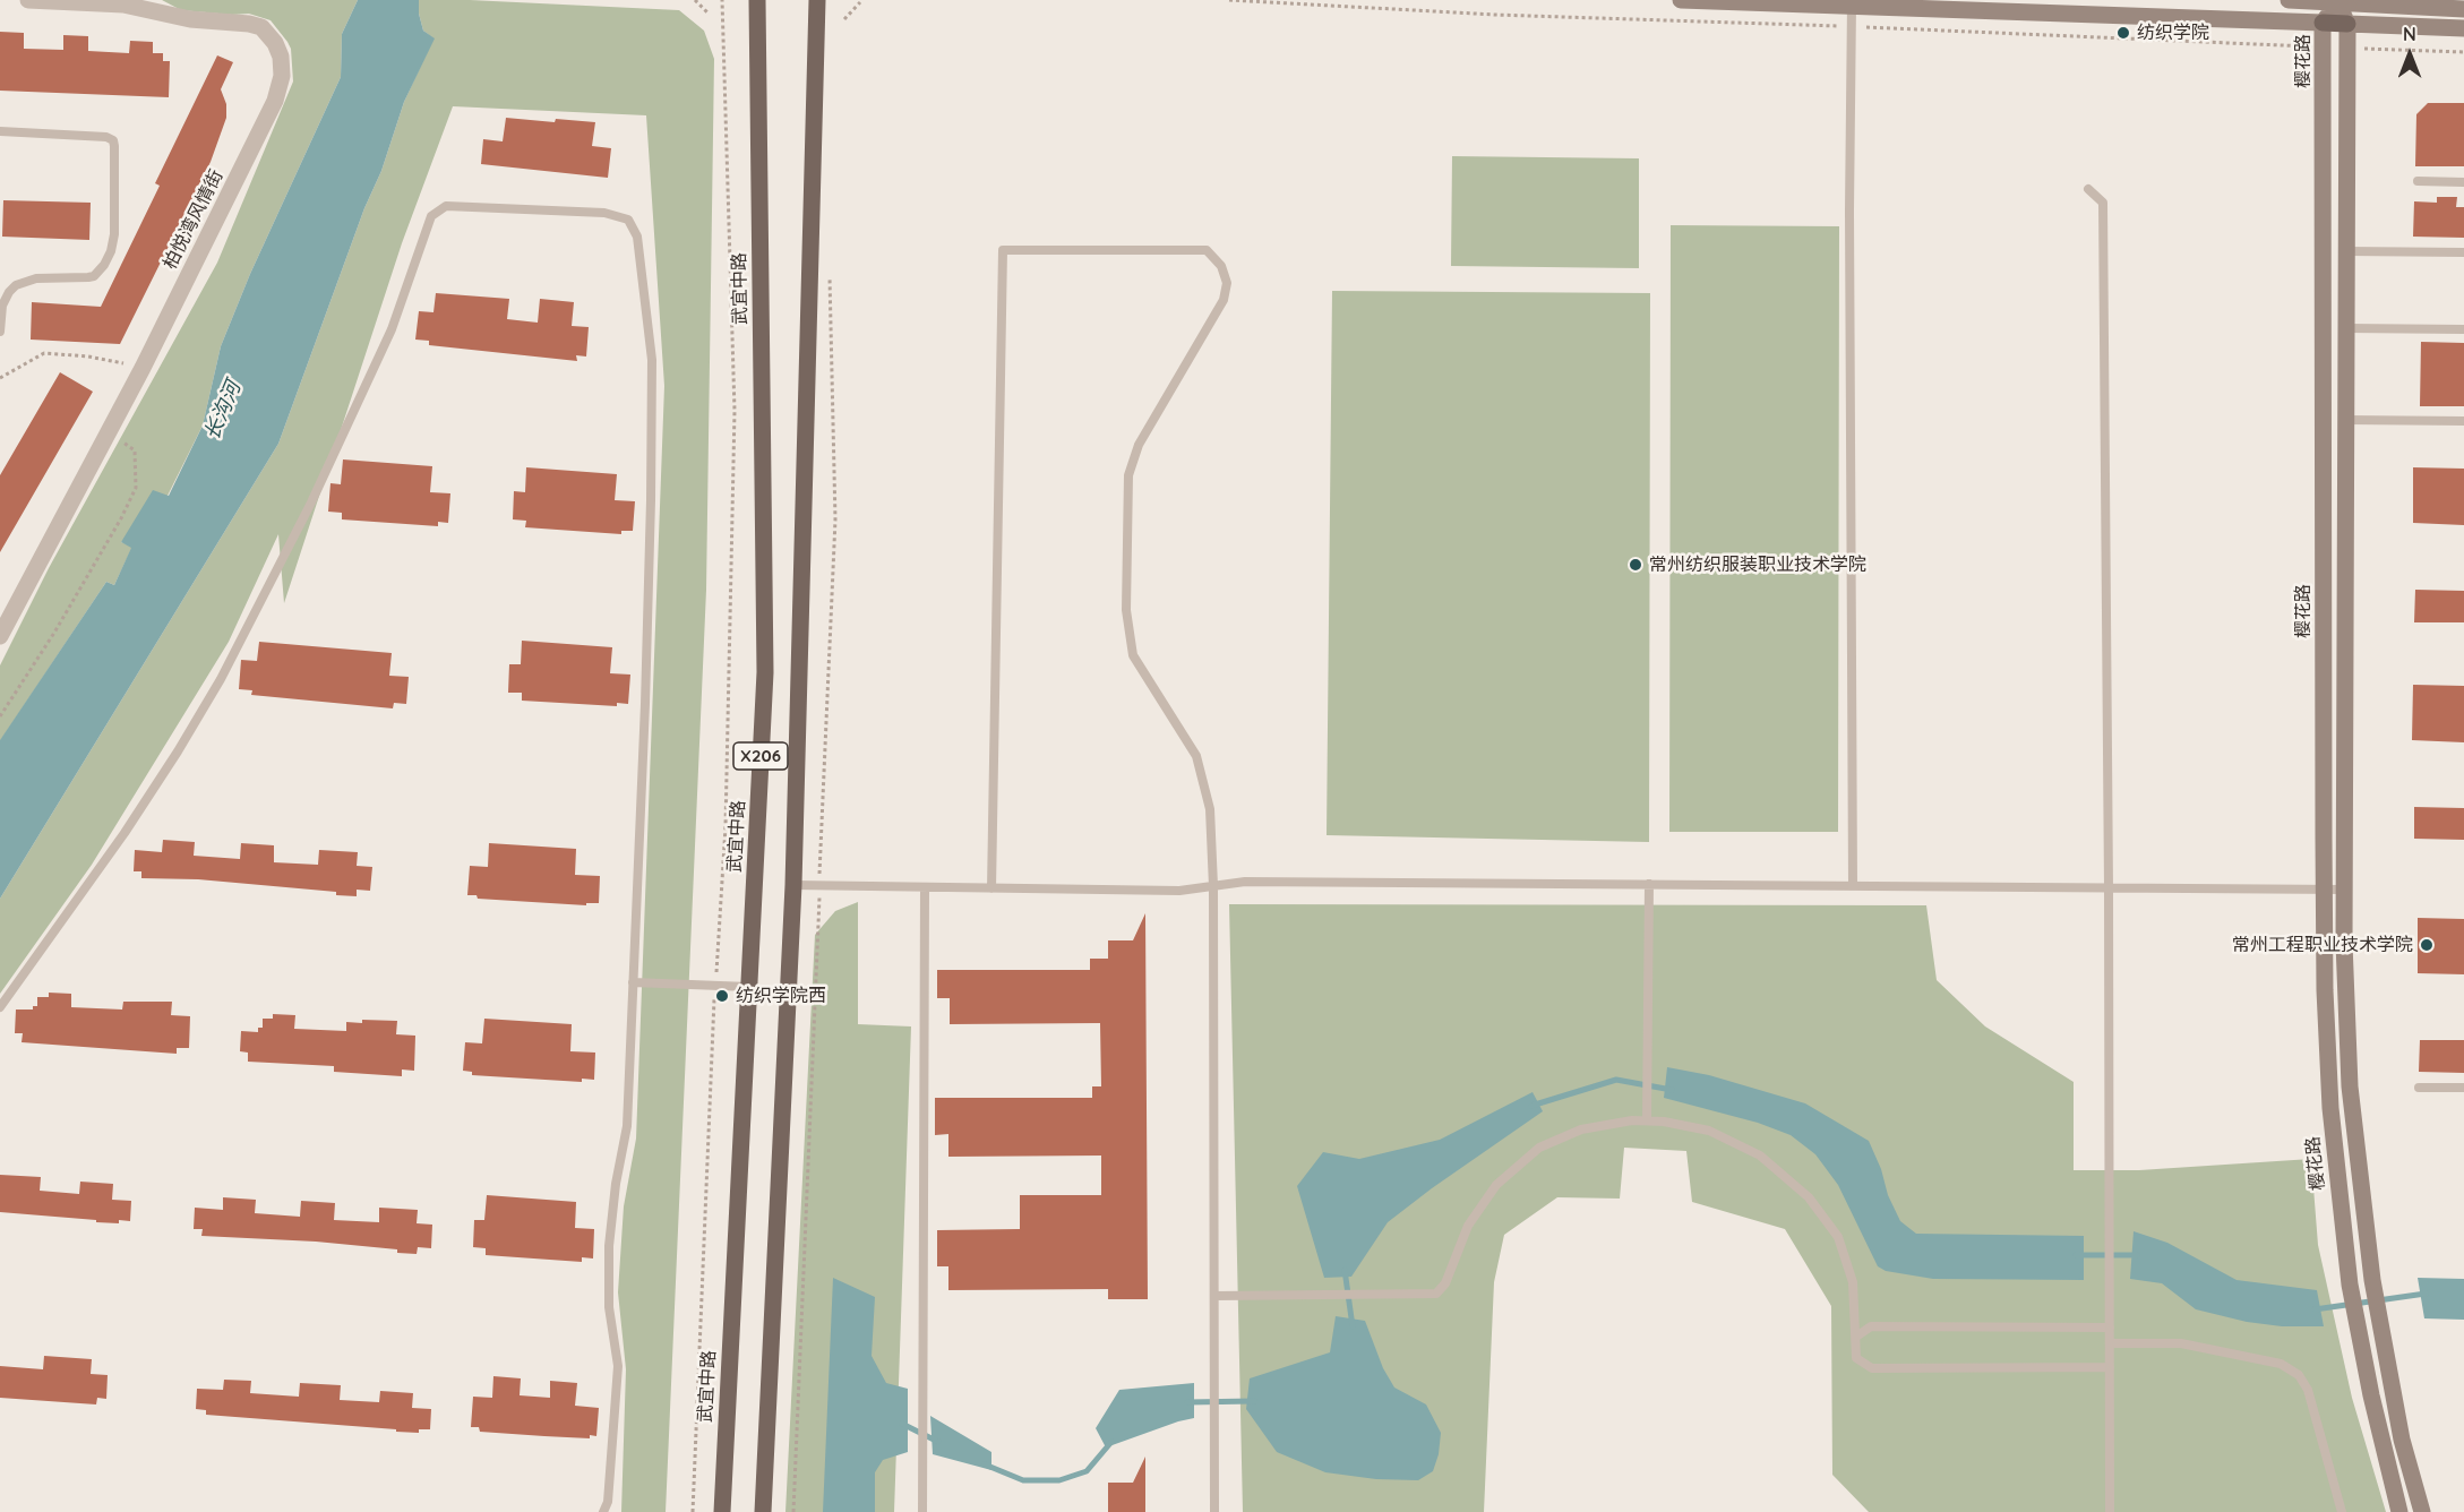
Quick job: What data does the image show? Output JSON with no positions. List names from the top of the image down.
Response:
{
  "streets": {
    "main road": ["武宜中路", "X206"],
    "street": ["樱花路", "柏悦湾风情街"]
  },
  "water": ["长沟河"],
  "places": [
    "纺织学院",
    "常州纺织服装职业技术学院",
    "常州工程职业技术学院",
    "纺织学院西"
  ],
  "north": "top"
}
